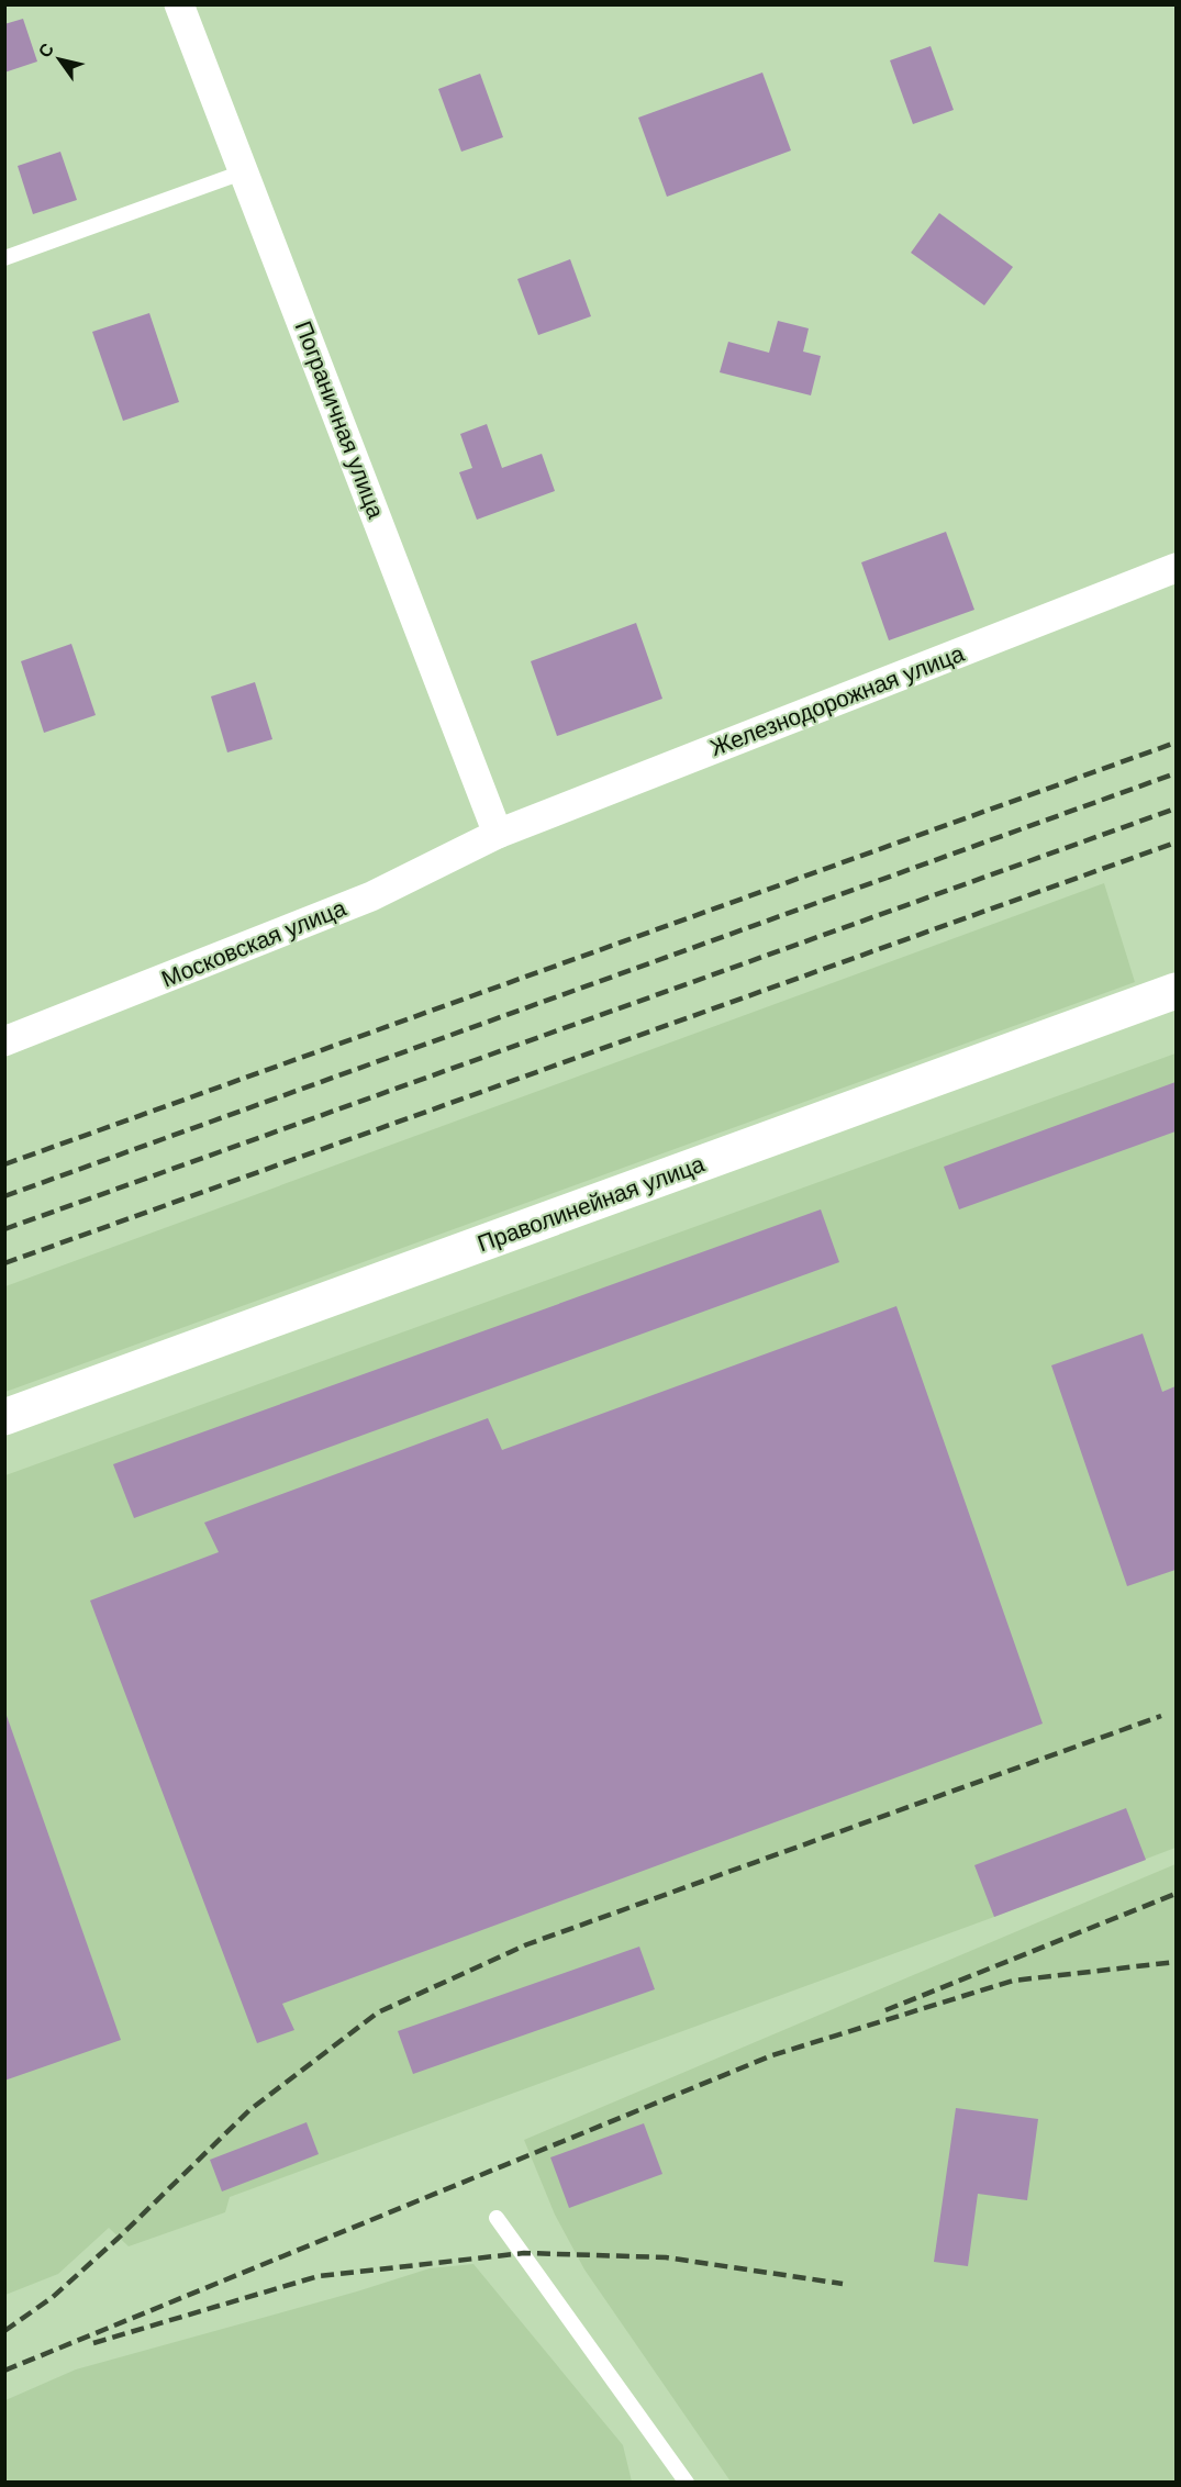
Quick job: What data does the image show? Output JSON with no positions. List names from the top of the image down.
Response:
{
  "streets": {
    "main road": ["Праволинейная улица"],
    "street": ["Пограничная улица", "Железнодорожная улица", "Московская улица"]
  },
  "crossings": [
    ["Пограничная улица", "Железнодорожная улица"],
    ["Пограничная улица", "Московская улица"],
    ["Железнодорожная улица", "Московская улица"]
  ],
  "north": "top left"
}
